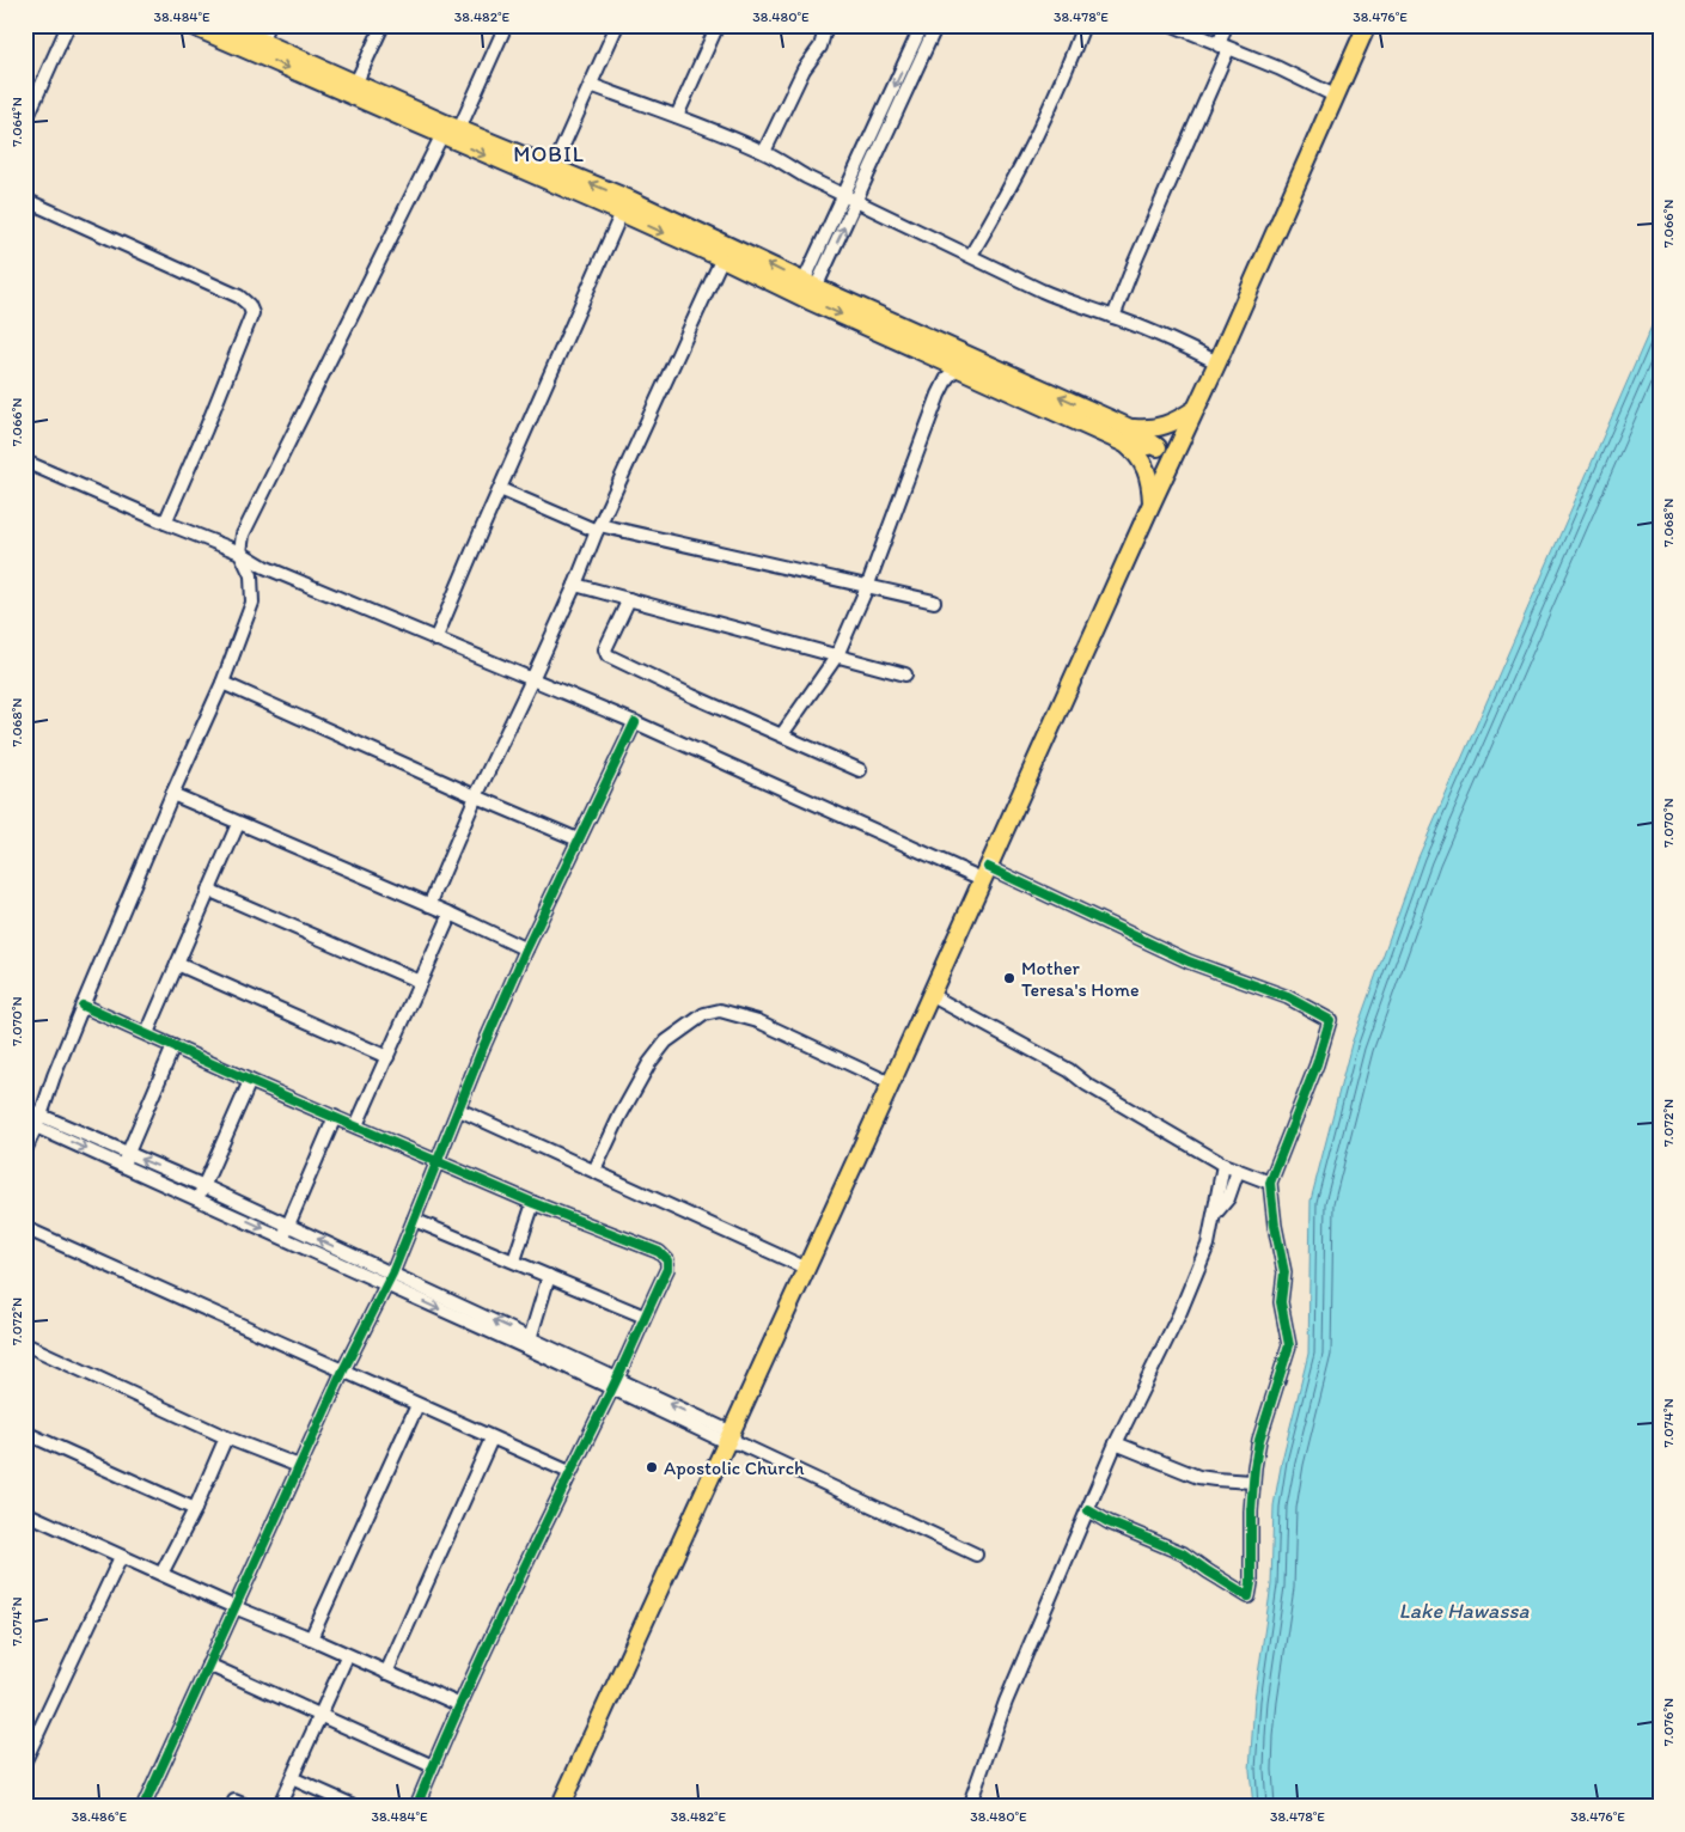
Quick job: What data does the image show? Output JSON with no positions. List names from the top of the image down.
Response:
{
  "districts": ["MOBIL"],
  "water": ["Lake Hawassa"],
  "places": ["Mother Teresa's Home", "Apostolic Church"],
  "coordinates": [
    "38.484°E",
    "38.482°E",
    "38.480°E",
    "38.478°E",
    "38.476°E",
    "7.064°N",
    "7.066°N",
    "7.068°N",
    "7.070°N",
    "7.072°N",
    "7.074°N",
    "7.076°N",
    "38.486°E"
  ]
}
